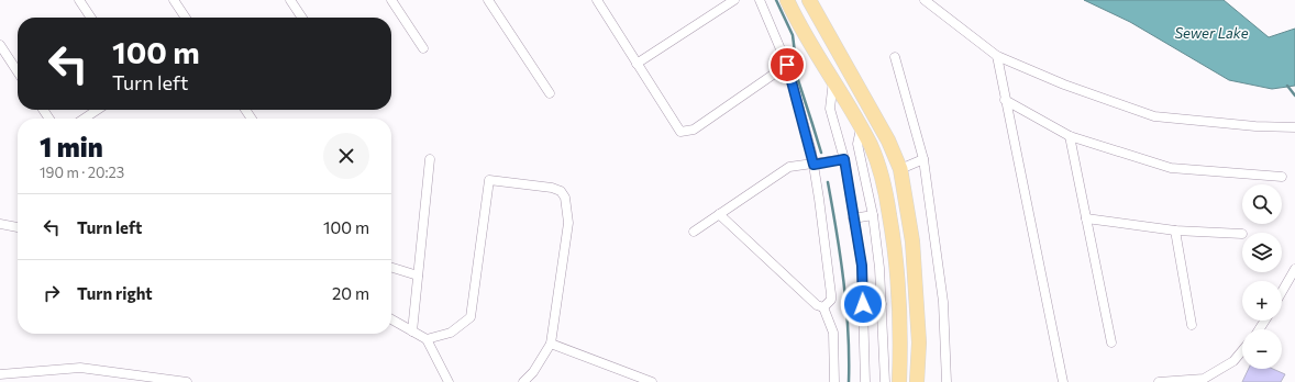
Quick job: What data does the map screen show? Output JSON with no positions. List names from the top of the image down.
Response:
{
  "water": ["Sewer Lake"],
  "page": {
    "turn": ["100 m", "Turn left"],
    "heading": ["1 min", "190 m · 20:23"],
    "map_buttons": ["+", "−"],
    "list": [
      {
        "name": "Turn left",
        "value": "100 m"
      },
      {
        "name": "Turn right",
        "value": "20 m"
      }
    ]
  }
}
